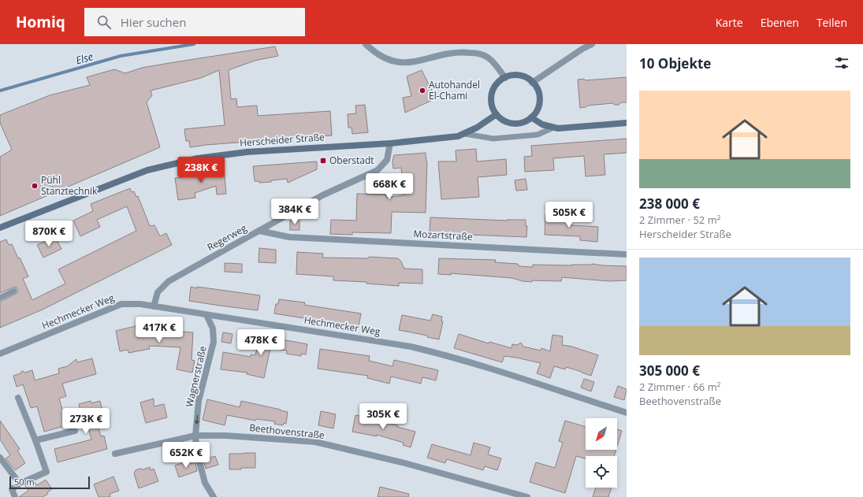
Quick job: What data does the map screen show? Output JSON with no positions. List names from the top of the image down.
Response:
{
  "streets": {
    "main road": ["Herscheider Straße"],
    "street": [
      "Mozartstraße",
      "Regerweg",
      "Hechmecker Weg",
      "Wagnerstraße",
      "Beethovenstraße"
    ]
  },
  "crossings": [
    ["Herscheider Straße", "Regerweg"],
    ["Mozartstraße", "Regerweg"],
    ["Regerweg", "Hechmecker Weg"],
    ["Hechmecker Weg", "Wagnerstraße"],
    ["Wagnerstraße", "Beethovenstraße"]
  ],
  "one_way": ["Wagnerstraße"],
  "water": ["Else"],
  "places": {
    "other": ["Autohandel El-Chami", "Pühl Stanztechnik"],
    "transit": ["Oberstadt"]
  },
  "scale_bar": "50 m",
  "north": "bottom left",
  "page": {
    "header": "Homiq",
    "search": "Hier suchen",
    "nav": ["Karte", "Ebenen", "Teilen"],
    "heading": "10 Objekte",
    "list": [
      {
        "name": "238 000 €",
        "note": "2 Zimmer · 52 m² · Herscheider Straße"
      },
      {
        "name": "305 000 €",
        "note": "2 Zimmer · 66 m² · Beethovenstraße"
      }
    ],
    "price": [
      "238K €",
      "668K €",
      "384K €",
      "505K €",
      "870K €",
      "417K €",
      "478K €",
      "305K €",
      "273K €",
      "652K €"
    ],
    "scale": "50 m"
  }
}
